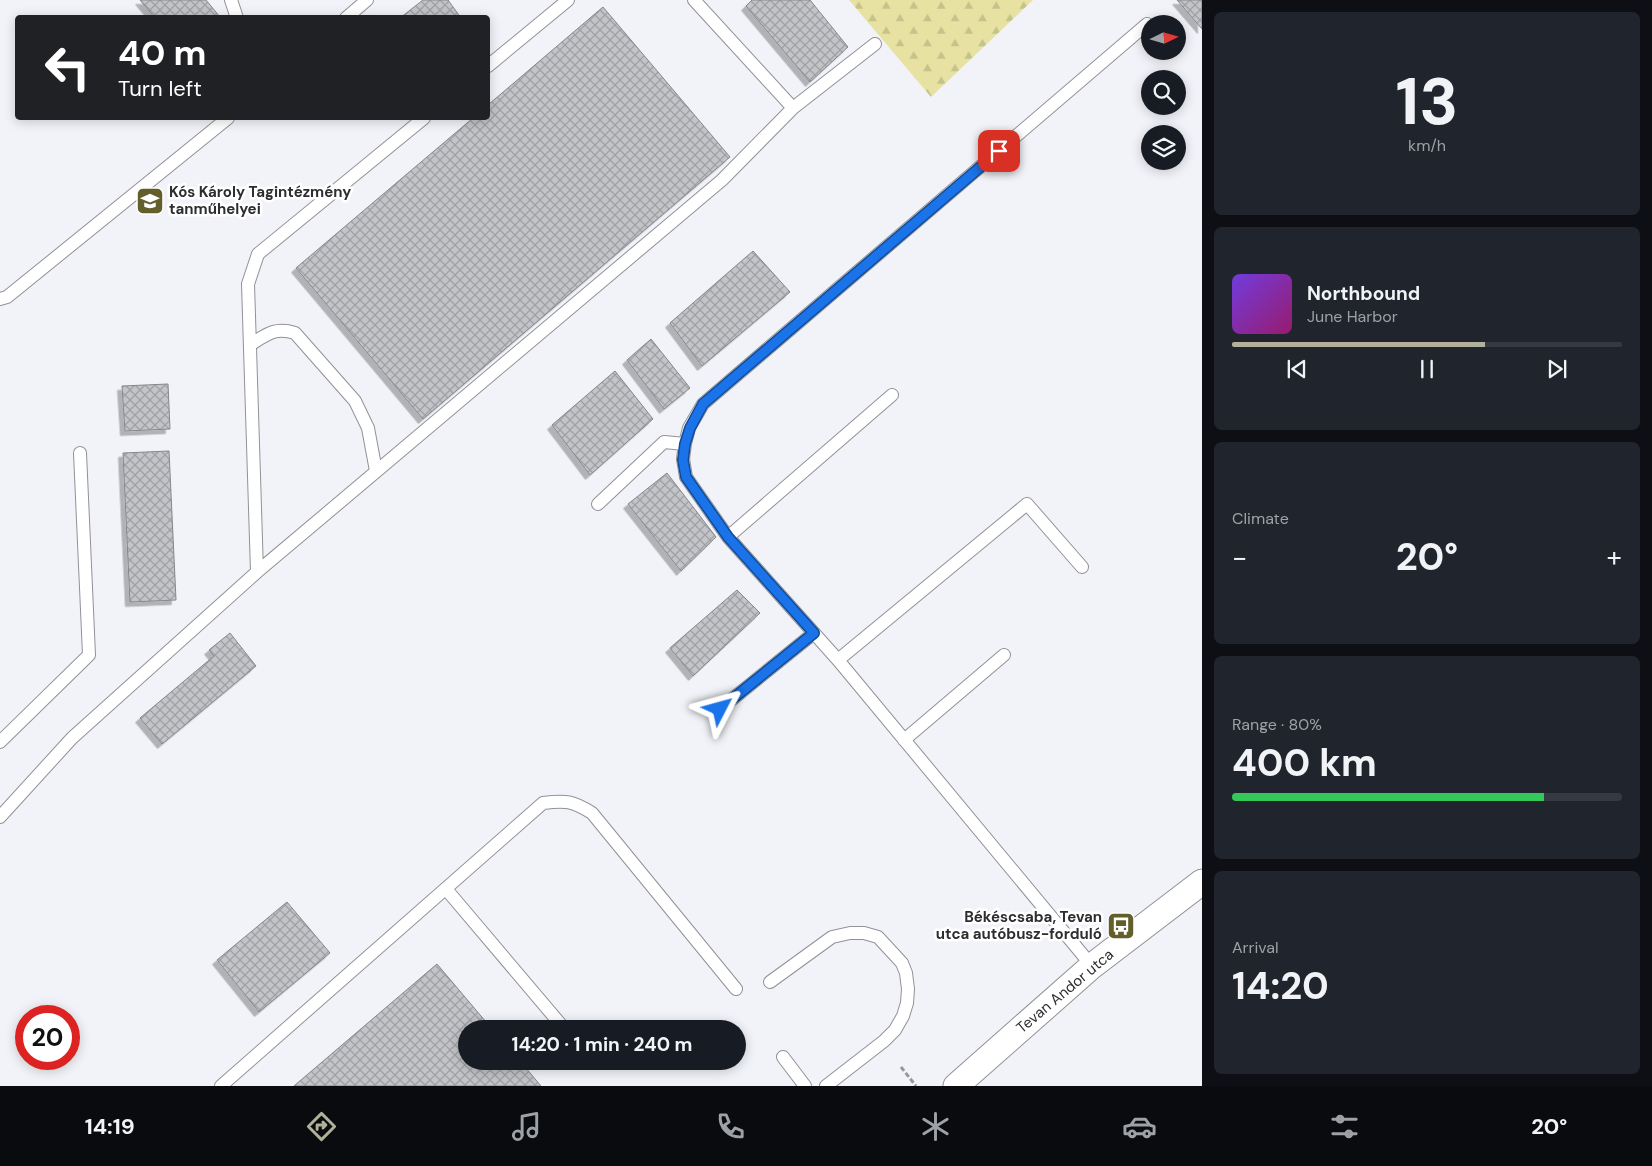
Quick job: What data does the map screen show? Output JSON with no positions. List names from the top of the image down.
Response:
{
  "streets": {
    "street": ["Tevan Andor utca"]
  },
  "places": {
    "school or university": ["Kós Károly Tagintézmény tanműhelyei"],
    "bus stop": ["Békéscsaba, Tevan utca autóbusz-forduló"]
  },
  "north": "right",
  "page": {
    "tile": [
      ["13", "km/h"],
      "Climate",
      ["Range · 80%", "400 km"],
      ["Arrival", "14:20"]
    ],
    "turn": ["40 m", "Turn left"],
    "song": ["Northbound", "June Harbor"],
    "heat": ["−", "20°", "+"],
    "limit": "20",
    "trip": "14:20 · 1 min · 240 m",
    "tabs": ["14:19", "20°"]
  }
}
